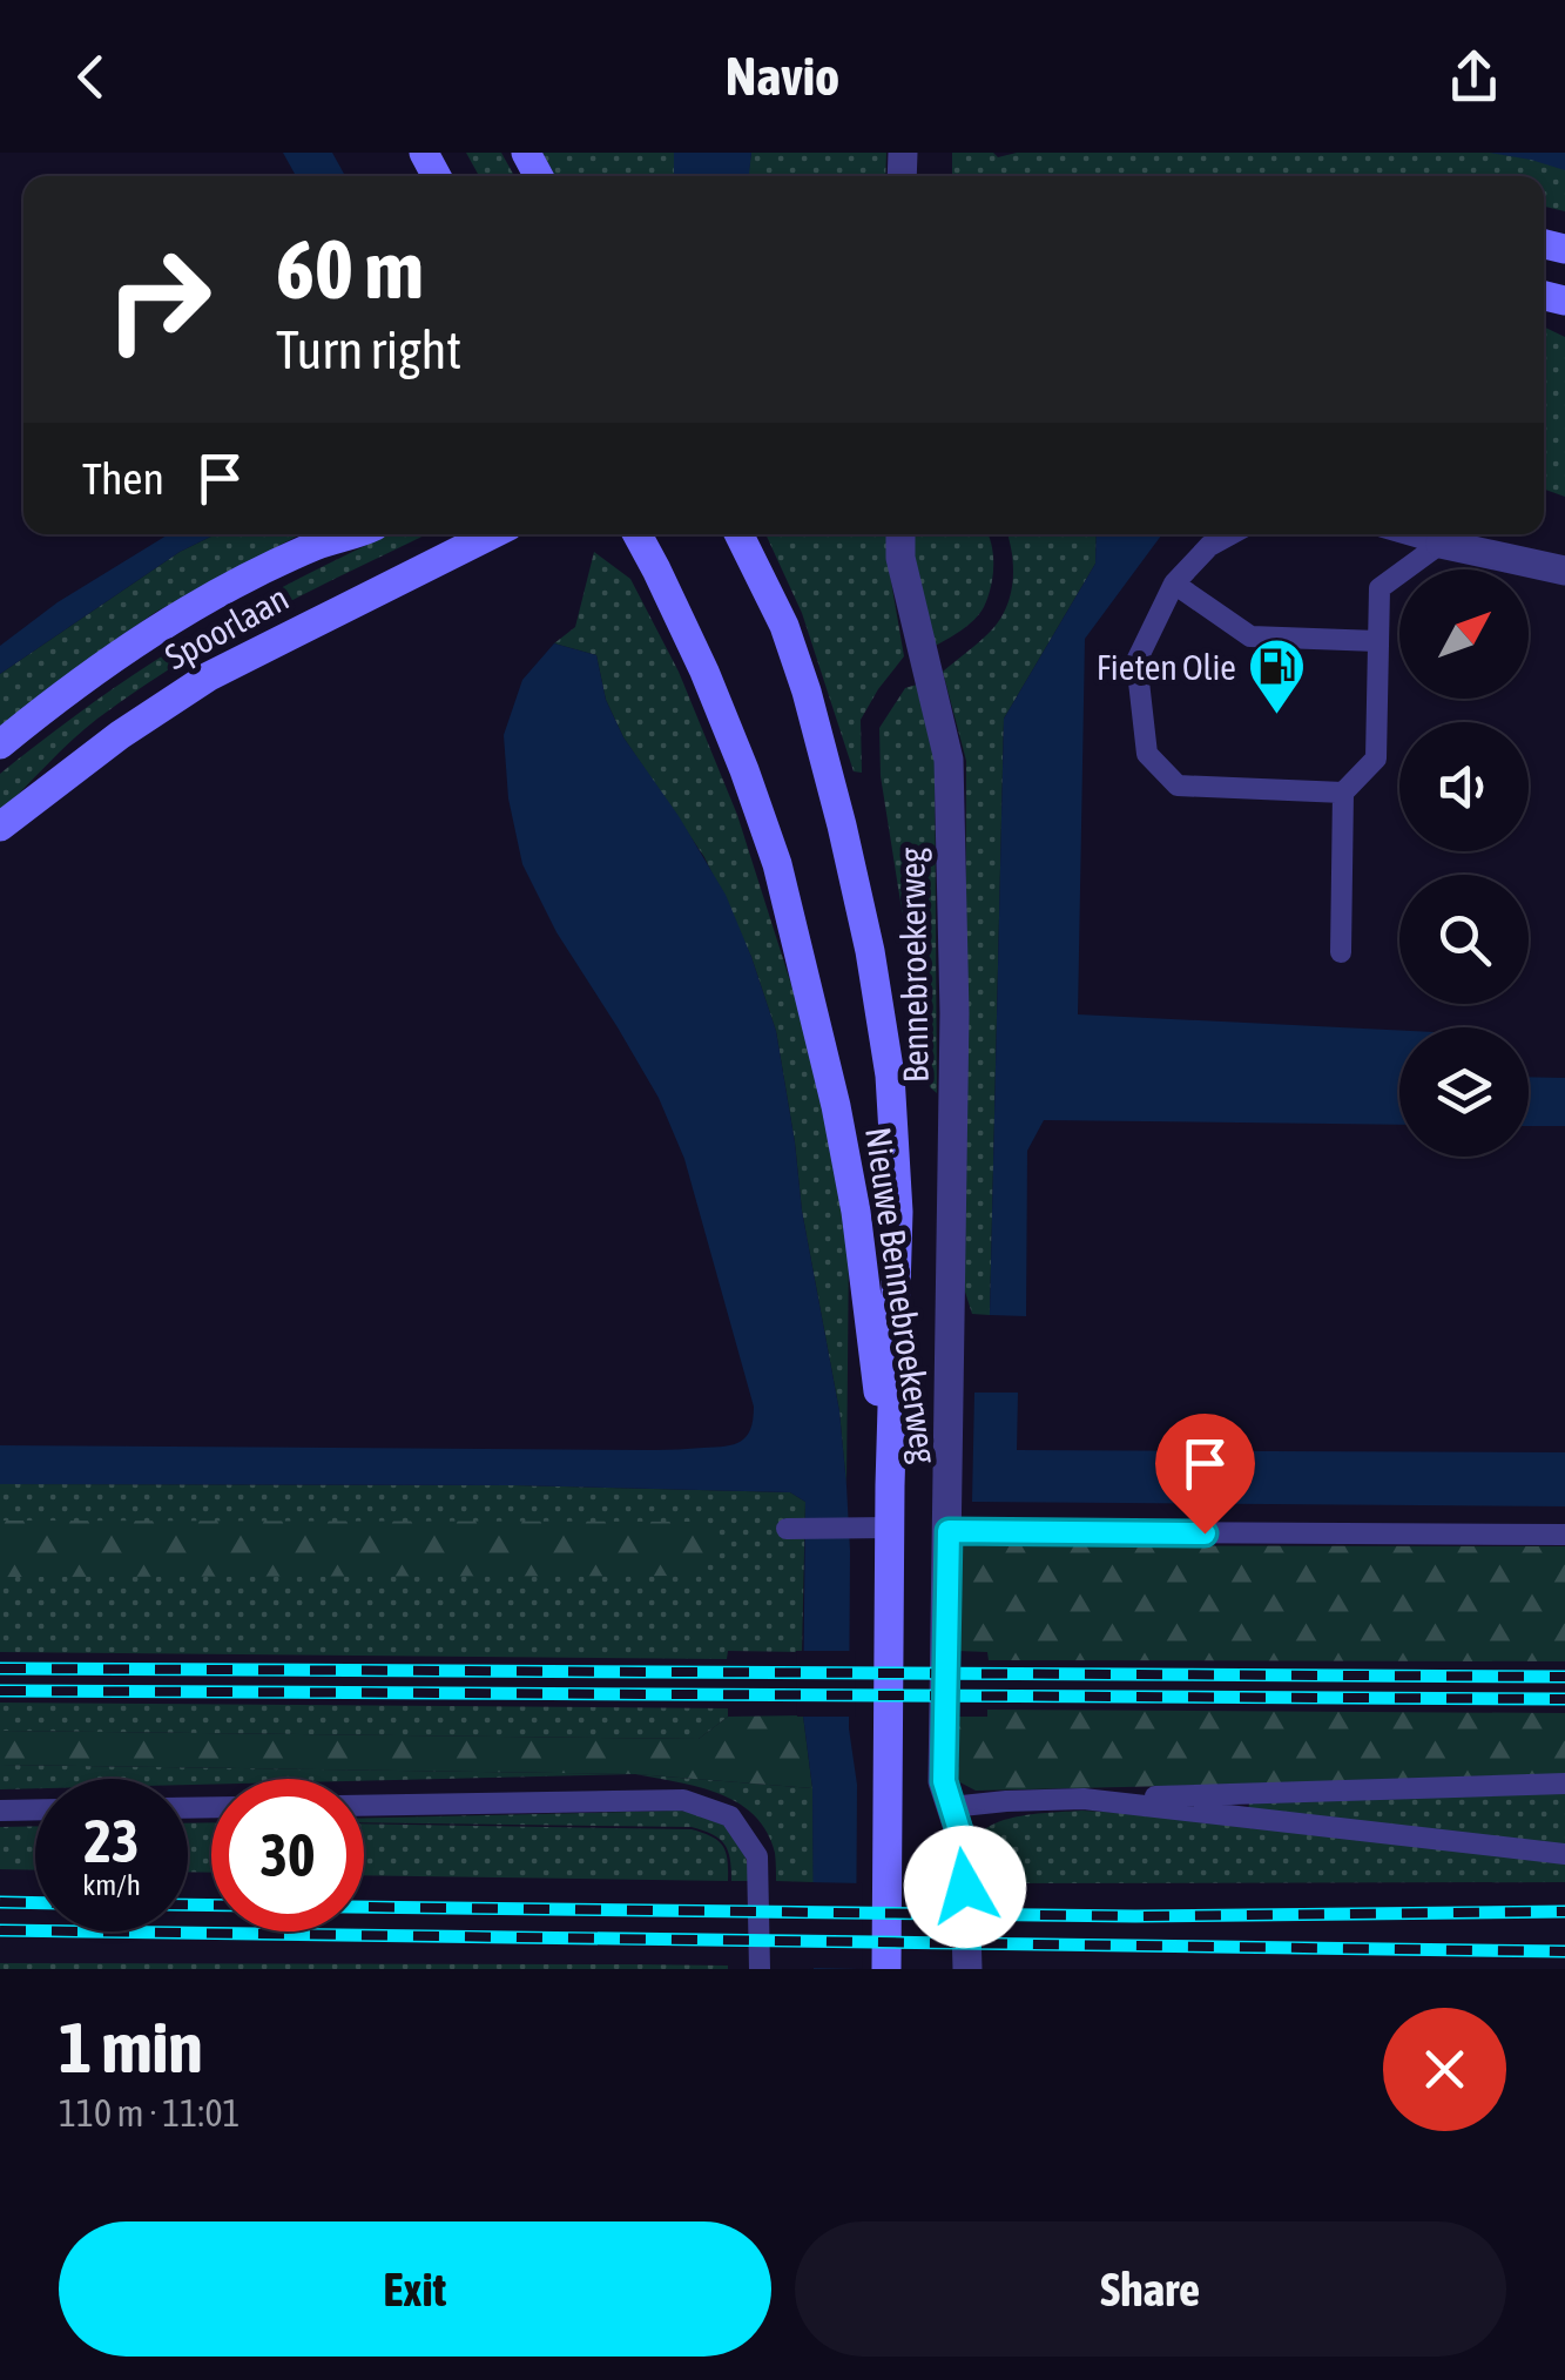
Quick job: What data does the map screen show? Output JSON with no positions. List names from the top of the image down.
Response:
{
  "streets": {
    "main road": ["Spoorlaan", "Nieuwe Bennebroekerweg"],
    "street": ["Bennebroekerweg"]
  },
  "places": {
    "fuel station": ["Fieten Olie"]
  },
  "north": "top right",
  "page": {
    "header": "Navio",
    "turn": ["60 m", "Turn right"],
    "then": "Then",
    "speed": "23 km/h",
    "limit": "30",
    "heading": ["1 min", "110 m · 11:01"],
    "buttons": ["Exit", "Share"]
  }
}
